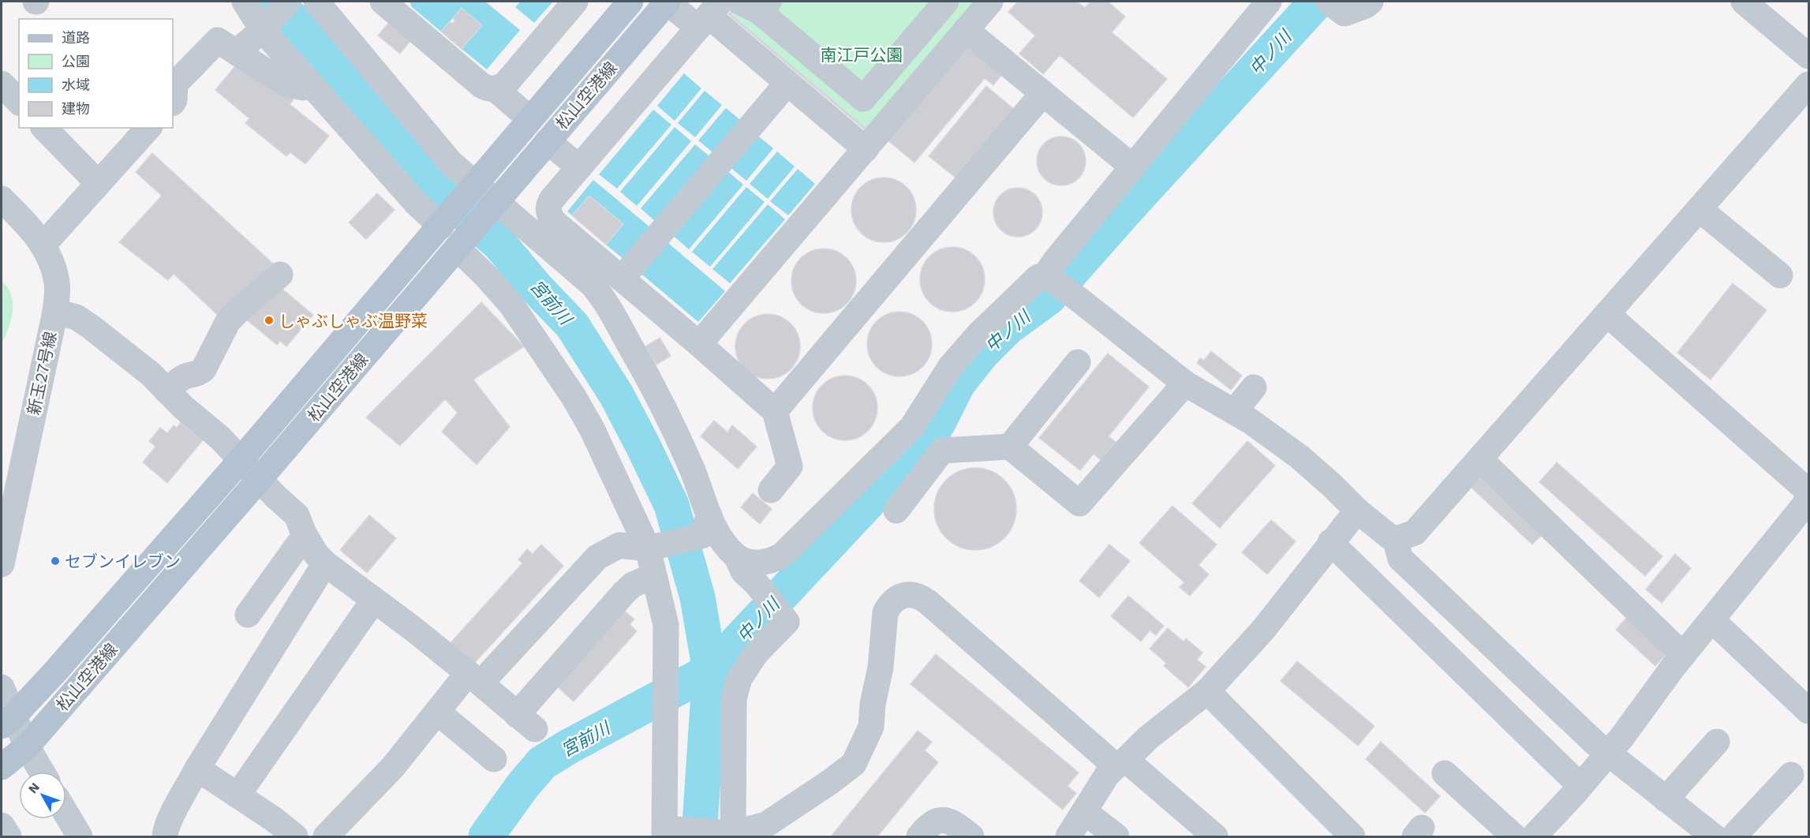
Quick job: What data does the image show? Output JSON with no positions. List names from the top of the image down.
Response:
{
  "streets": {
    "main road": ["松山空港線"],
    "street": ["新玉27号線"]
  },
  "water": ["中ノ川", "宮前川"],
  "parks": ["南江戸公園"],
  "places": ["しゃぶしゃぶ温野菜", "セブンイレブン"],
  "legend": [
    "道路",
    "公園",
    "水域",
    "建物"
  ],
  "north": "top left"
}
